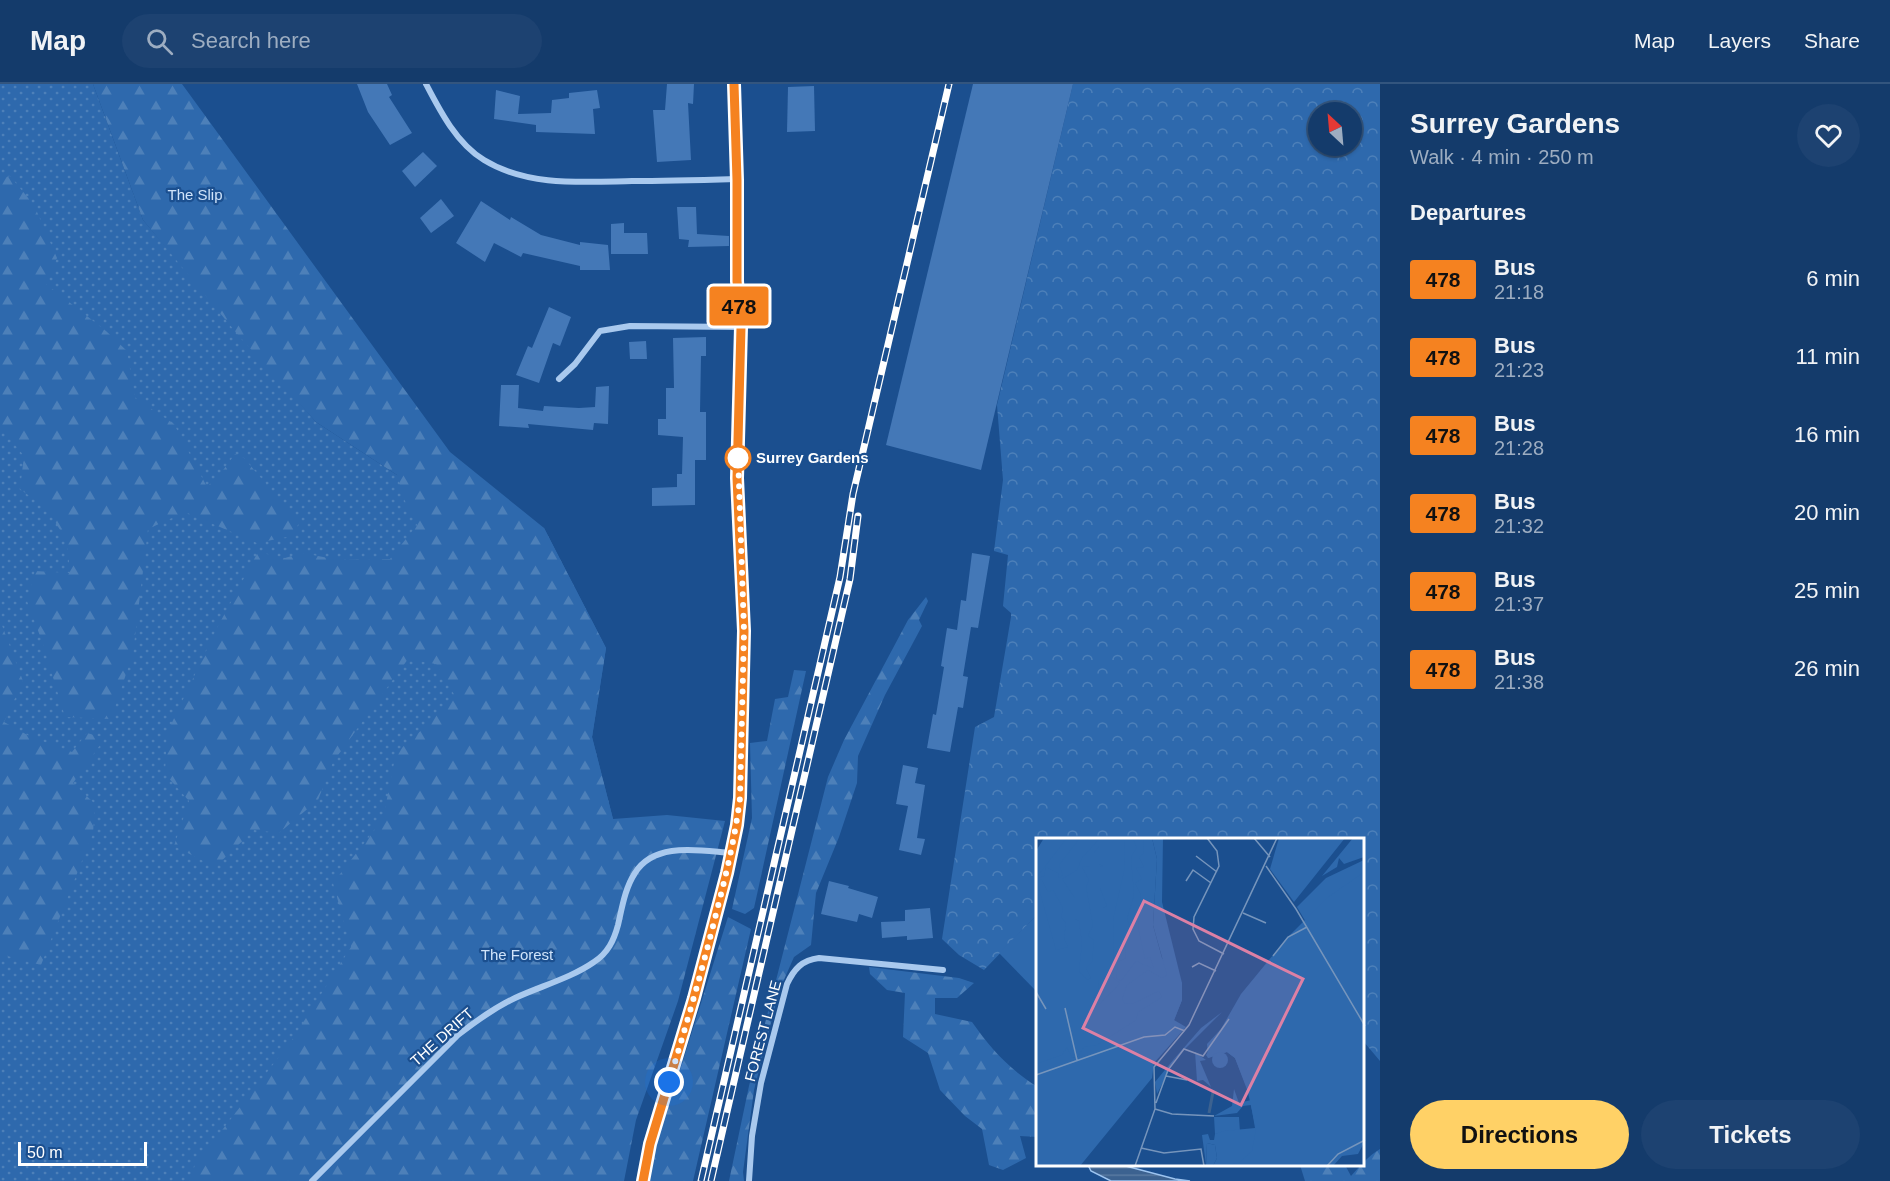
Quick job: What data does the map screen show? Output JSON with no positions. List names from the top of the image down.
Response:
{
  "streets": {
    "street": ["FOREST LANE", "THE DRIFT"]
  },
  "parks": ["The Slip", "The Forest"],
  "places": ["Surrey Gardens"],
  "lines": ["bus line 478"],
  "scale_bar": "50 m",
  "north": "top left",
  "page": {
    "header": "Map",
    "search": "Search here",
    "nav": ["Map", "Layers", "Share"],
    "on_map": "478",
    "heading": [
      ["Surrey Gardens", "Walk · 4 min · 250 m"],
      "Departures"
    ],
    "list": [
      {
        "mark": "478",
        "name": "Bus",
        "note": "21:18",
        "value": "6 min"
      },
      {
        "mark": "478",
        "name": "Bus",
        "note": "21:23",
        "value": "11 min"
      },
      {
        "mark": "478",
        "name": "Bus",
        "note": "21:28",
        "value": "16 min"
      },
      {
        "mark": "478",
        "name": "Bus",
        "note": "21:32",
        "value": "20 min"
      },
      {
        "mark": "478",
        "name": "Bus",
        "note": "21:37",
        "value": "25 min"
      },
      {
        "mark": "478",
        "name": "Bus",
        "note": "21:38",
        "value": "26 min"
      }
    ],
    "buttons": ["Directions", "Tickets"],
    "scale": "50 m"
  }
}
